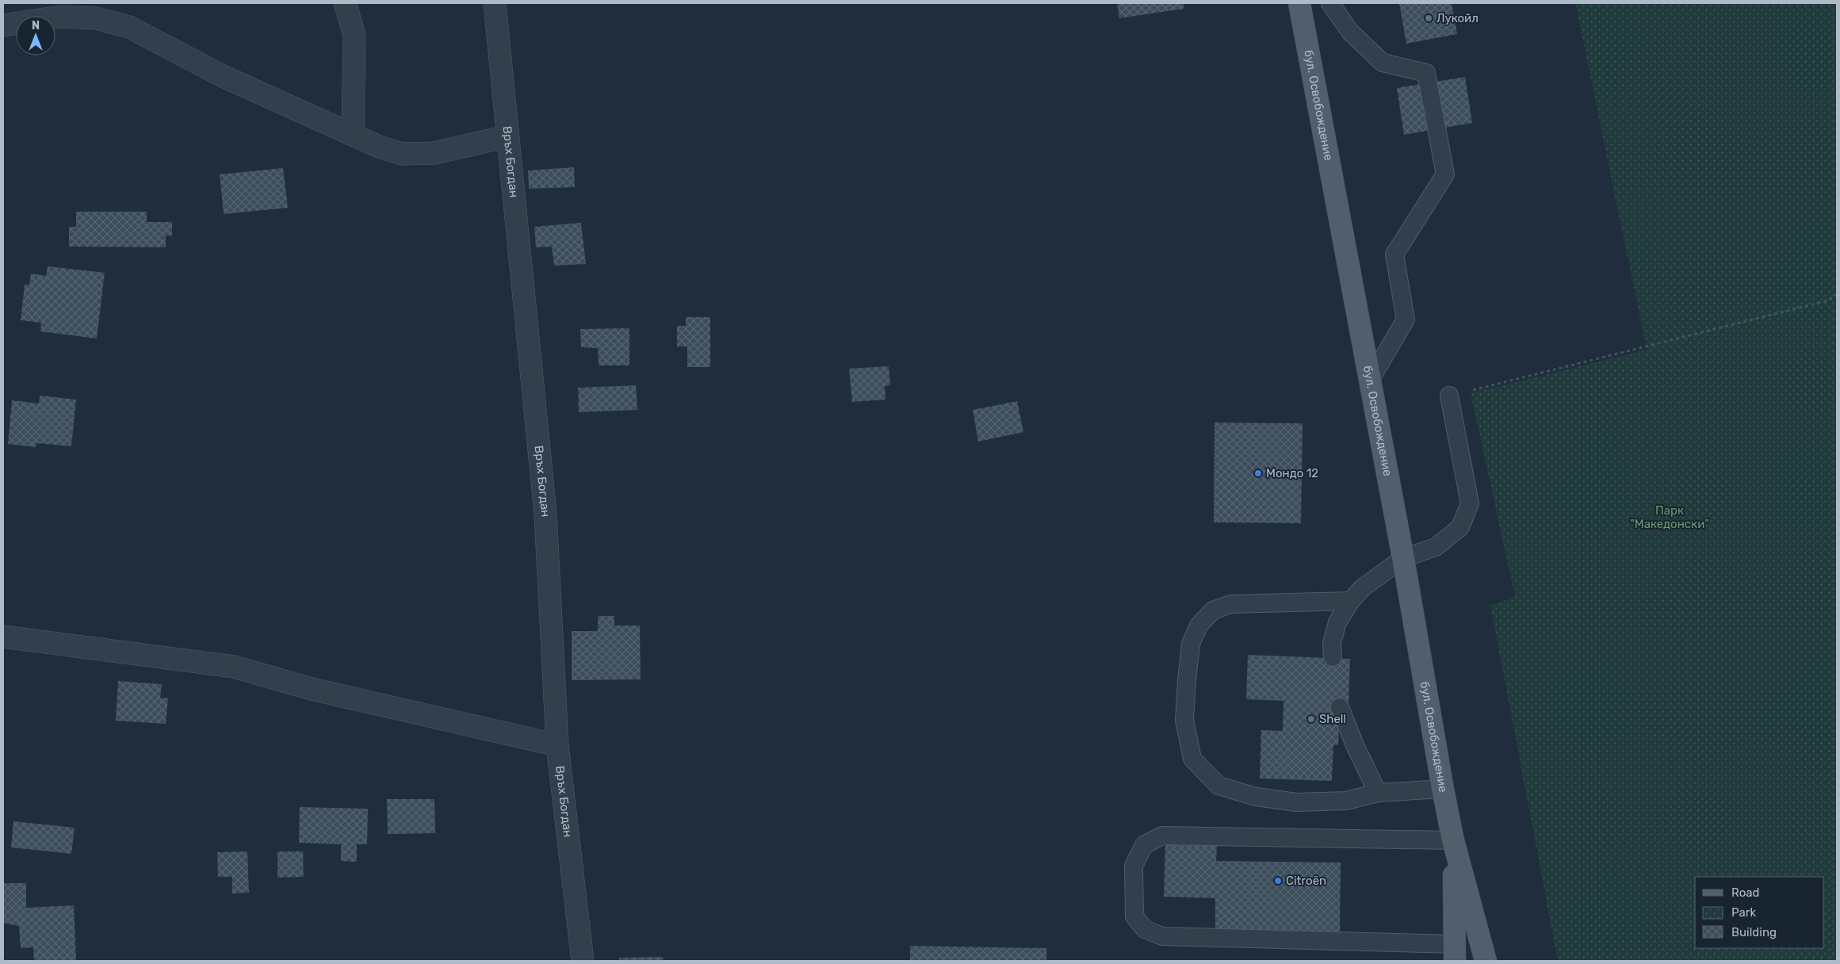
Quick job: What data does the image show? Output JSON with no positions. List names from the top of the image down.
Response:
{
  "streets": {
    "main road": ["бул. Освобождение"],
    "street": ["Връх Богдан"]
  },
  "parks": ["Парк \"Македонски\""],
  "places": [
    "Лукойл",
    "Мондо 12",
    "Shell",
    "Citroën"
  ],
  "legend": ["Road", "Park", "Building"],
  "north": "top"
}
